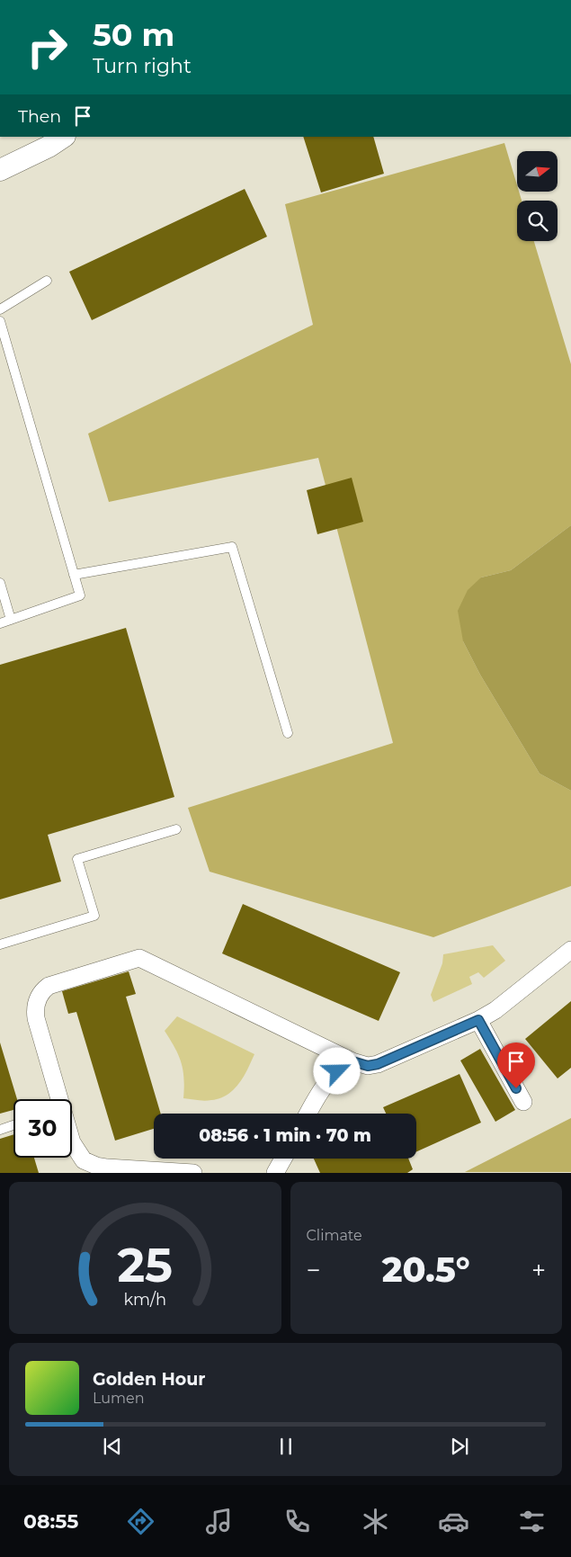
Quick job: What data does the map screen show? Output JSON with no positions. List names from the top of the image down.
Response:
{
  "north": "right",
  "page": {
    "turn": ["50 m", "Turn right"],
    "then": "Then",
    "limit": "30",
    "trip": "08:56 · 1 min · 70 m",
    "tile": "Climate",
    "heat": ["−", "20.5°", "+"],
    "song": ["Golden Hour", "Lumen"],
    "tabs": "08:55",
    "gauge": ["25", "km/h"]
  }
}
